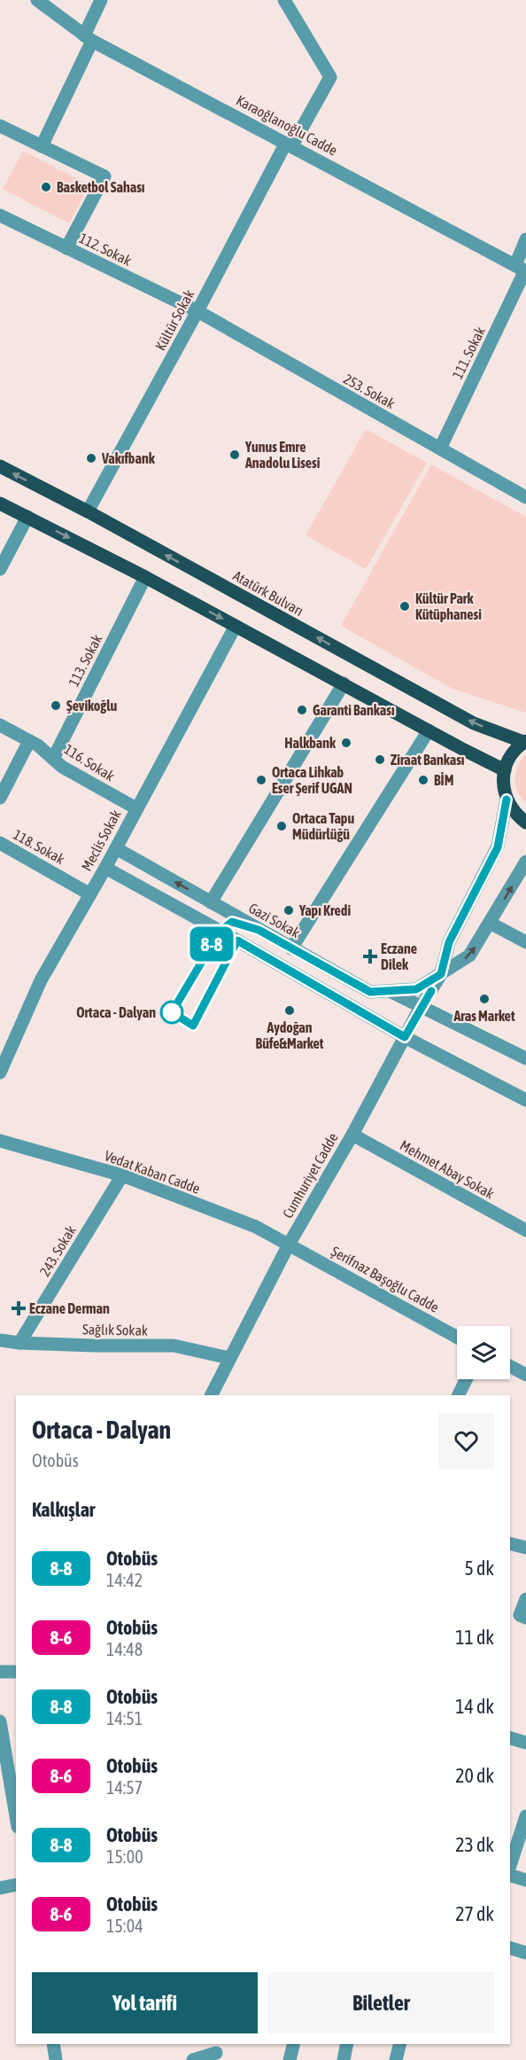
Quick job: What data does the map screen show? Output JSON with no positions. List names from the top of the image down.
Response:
{
  "streets": {
    "main road": ["Atatürk Bulvarı"],
    "street": [
      "Karaoğlanoğlu Cadde",
      "112. Sokak",
      "Kültür Sokak",
      "111. Sokak",
      "253. Sokak",
      "113. Sokak",
      "116. Sokak",
      "Meclis Sokak",
      "118. Sokak",
      "Gazi Sokak",
      "Mehmet Abay Sokak",
      "Vedat Kaban Cadde",
      "Cumhuriyet Cadde",
      "243. Sokak",
      "Şerifnaz Başoğlu Cadde",
      "Sağlık Sokak"
    ]
  },
  "crossings": [
    ["Karaoğlanoğlu Cadde", "Kültür Sokak"],
    ["Karaoğlanoğlu Cadde", "111. Sokak"],
    ["112. Sokak", "Kültür Sokak"],
    ["112. Sokak", "253. Sokak"],
    ["Kültür Sokak", "253. Sokak"],
    ["Kültür Sokak", "Atatürk Bulvarı"],
    ["111. Sokak", "253. Sokak"],
    ["113. Sokak", "116. Sokak"],
    ["116. Sokak", "Meclis Sokak"],
    ["Meclis Sokak", "118. Sokak"],
    ["Meclis Sokak", "Gazi Sokak"],
    ["Gazi Sokak", "Cumhuriyet Cadde"],
    ["Mehmet Abay Sokak", "Cumhuriyet Cadde"],
    ["Vedat Kaban Cadde", "Cumhuriyet Cadde"],
    ["Vedat Kaban Cadde", "243. Sokak"],
    ["Vedat Kaban Cadde", "Şerifnaz Başoğlu Cadde"],
    ["Cumhuriyet Cadde", "Şerifnaz Başoğlu Cadde"],
    ["Cumhuriyet Cadde", "Sağlık Sokak"],
    ["243. Sokak", "Sağlık Sokak"]
  ],
  "places": {
    "other": [
      "Basketbol Sahası",
      "Yunus Emre Anadolu Lisesi",
      "Vakıfbank",
      "Kültür Park Kütüphanesi",
      "Şevikoğlu",
      "Garanti Bankası",
      "Halkbank",
      "Ziraat Bankası",
      "Ortaca Lihkab Eser Şerif UGAN",
      "BİM",
      "Ortaca Tapu Müdürlüğü",
      "Yapı Kredi",
      "Aras Market",
      "Aydoğan Büfe&Market",
      "Ortaca - Dalyan"
    ],
    "health": ["Eczane Dilek", "Eczane Derman"]
  },
  "lines": ["bus line 8-8"],
  "page": {
    "on_map": "8-8",
    "heading": [
      ["Ortaca - Dalyan", "Otobüs"],
      "Kalkışlar"
    ],
    "list": [
      {
        "mark": "8-8",
        "name": "Otobüs",
        "note": "14:42",
        "value": "5 dk"
      },
      {
        "mark": "8-6",
        "name": "Otobüs",
        "note": "14:48",
        "value": "11 dk"
      },
      {
        "mark": "8-8",
        "name": "Otobüs",
        "note": "14:51",
        "value": "14 dk"
      },
      {
        "mark": "8-6",
        "name": "Otobüs",
        "note": "14:57",
        "value": "20 dk"
      },
      {
        "mark": "8-8",
        "name": "Otobüs",
        "note": "15:00",
        "value": "23 dk"
      },
      {
        "mark": "8-6",
        "name": "Otobüs",
        "note": "15:04",
        "value": "27 dk"
      }
    ],
    "buttons": ["Yol tarifi", "Biletler"]
  }
}
